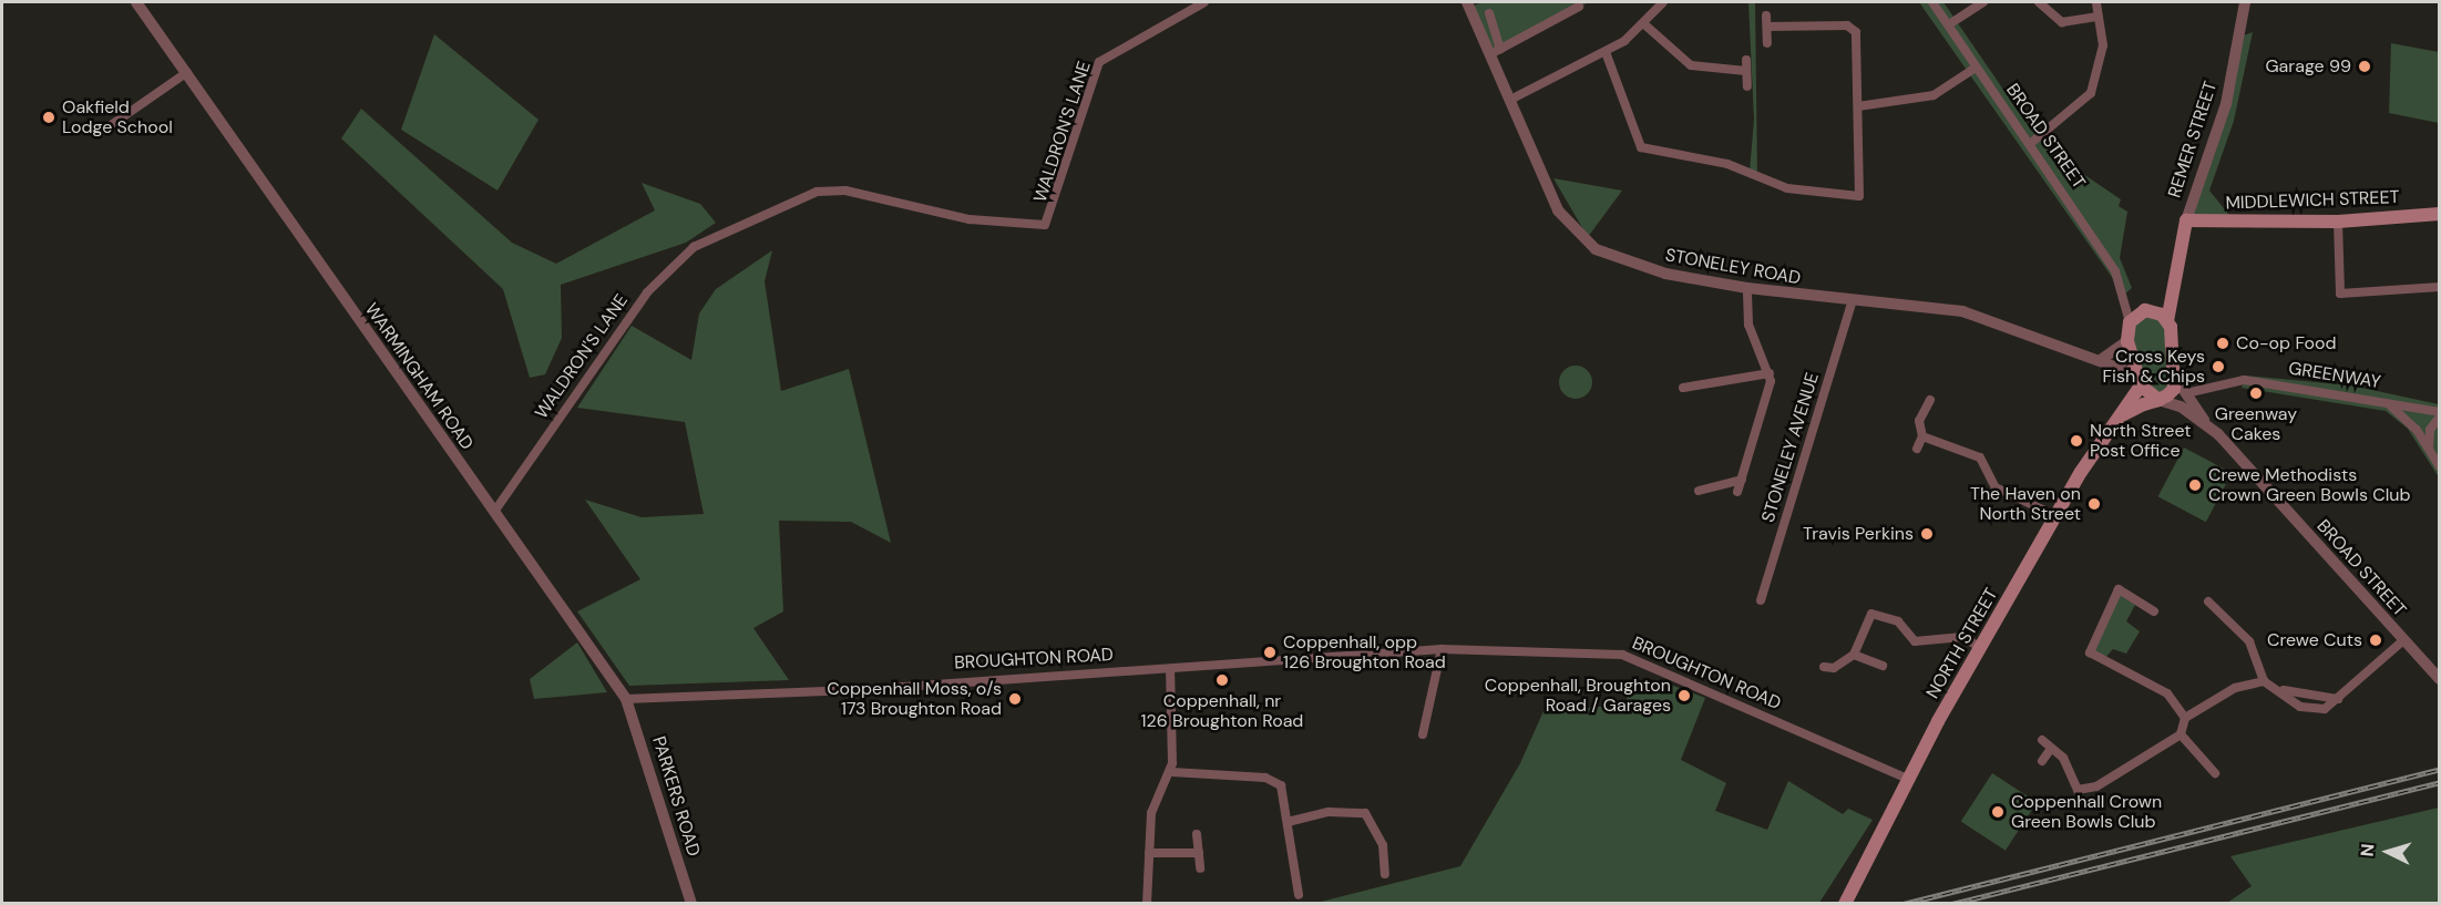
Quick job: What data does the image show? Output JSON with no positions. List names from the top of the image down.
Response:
{
  "streets": {
    "main road": ["REMER STREET", "MIDDLEWICH STREET", "NORTH STREET"],
    "street": [
      "WALDRON'S LANE",
      "BROAD STREET",
      "STONELEY ROAD",
      "GREENWAY",
      "WARMINGHAM ROAD",
      "STONELEY AVENUE",
      "BROUGHTON ROAD",
      "PARKERS ROAD"
    ]
  },
  "crossings": [
    ["WALDRON'S LANE", "WARMINGHAM ROAD"],
    ["BROAD STREET", "REMER STREET"],
    ["BROAD STREET", "GREENWAY"],
    ["REMER STREET", "MIDDLEWICH STREET"],
    ["STONELEY ROAD", "STONELEY AVENUE"],
    ["STONELEY ROAD", "NORTH STREET"],
    ["WARMINGHAM ROAD", "BROUGHTON ROAD"],
    ["WARMINGHAM ROAD", "PARKERS ROAD"],
    ["NORTH STREET", "BROUGHTON ROAD"],
    ["BROUGHTON ROAD", "PARKERS ROAD"]
  ],
  "places": [
    "Garage 99",
    "Oakfield Lodge School",
    "Co-op Food",
    "Cross Keys Fish & Chips",
    "Greenway Cakes",
    "North Street Post Office",
    "Crewe Methodists Crown Green Bowls Club",
    "The Haven on North Street",
    "Travis Perkins",
    "Crewe Cuts",
    "Coppenhall, opp 126 Broughton Road",
    "Coppenhall, nr 126 Broughton Road",
    "Coppenhall, Broughton Road / Garages",
    "Coppenhall Moss, o/s 173 Broughton Road",
    "Coppenhall Crown Green Bowls Club"
  ],
  "north": "left"
}
